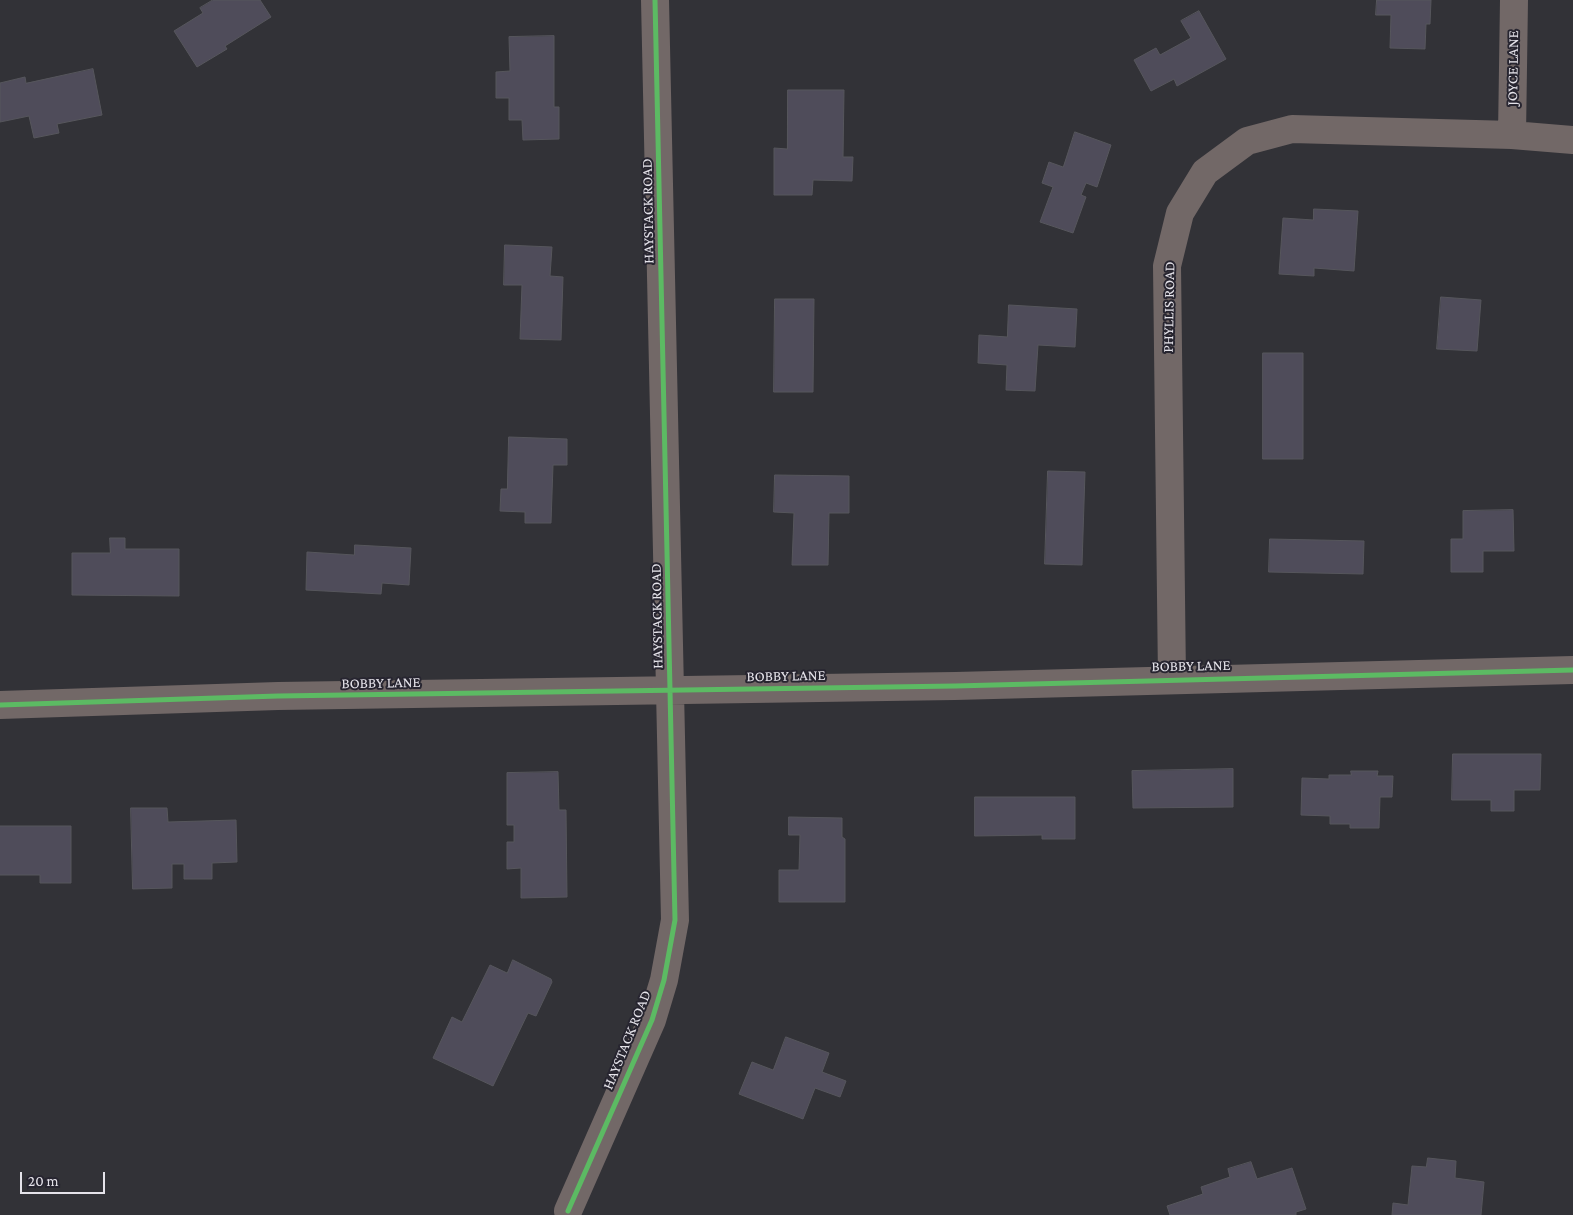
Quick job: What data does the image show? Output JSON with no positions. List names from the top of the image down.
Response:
{
  "streets": {
    "street": [
      "JOYCE LANE",
      "HAYSTACK ROAD",
      "PHYLLIS ROAD",
      "BOBBY LANE"
    ]
  },
  "crossings": [
    ["JOYCE LANE", "PHYLLIS ROAD"],
    ["HAYSTACK ROAD", "BOBBY LANE"],
    ["PHYLLIS ROAD", "BOBBY LANE"]
  ],
  "scale_bar": "20 m"
}
